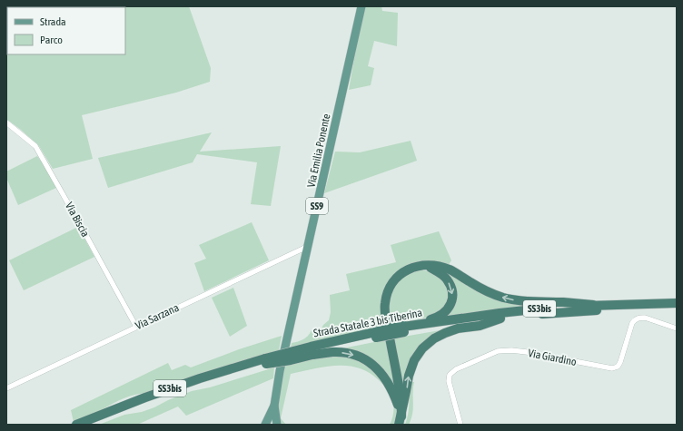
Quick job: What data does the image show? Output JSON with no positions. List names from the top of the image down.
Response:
{
  "streets": {
    "highway": ["SS3bis", "Strada Statale 3 bis Tiberina"],
    "main road": ["Via Emilia Ponente", "SS9"],
    "street": ["Via Biscia", "Via Sarzana", "Via Giardino"]
  },
  "crossings": [
    ["Via Emilia Ponente", "Via Sarzana"],
    ["Via Biscia", "Via Sarzana"]
  ],
  "legend": ["Strada", "Parco"]
}
